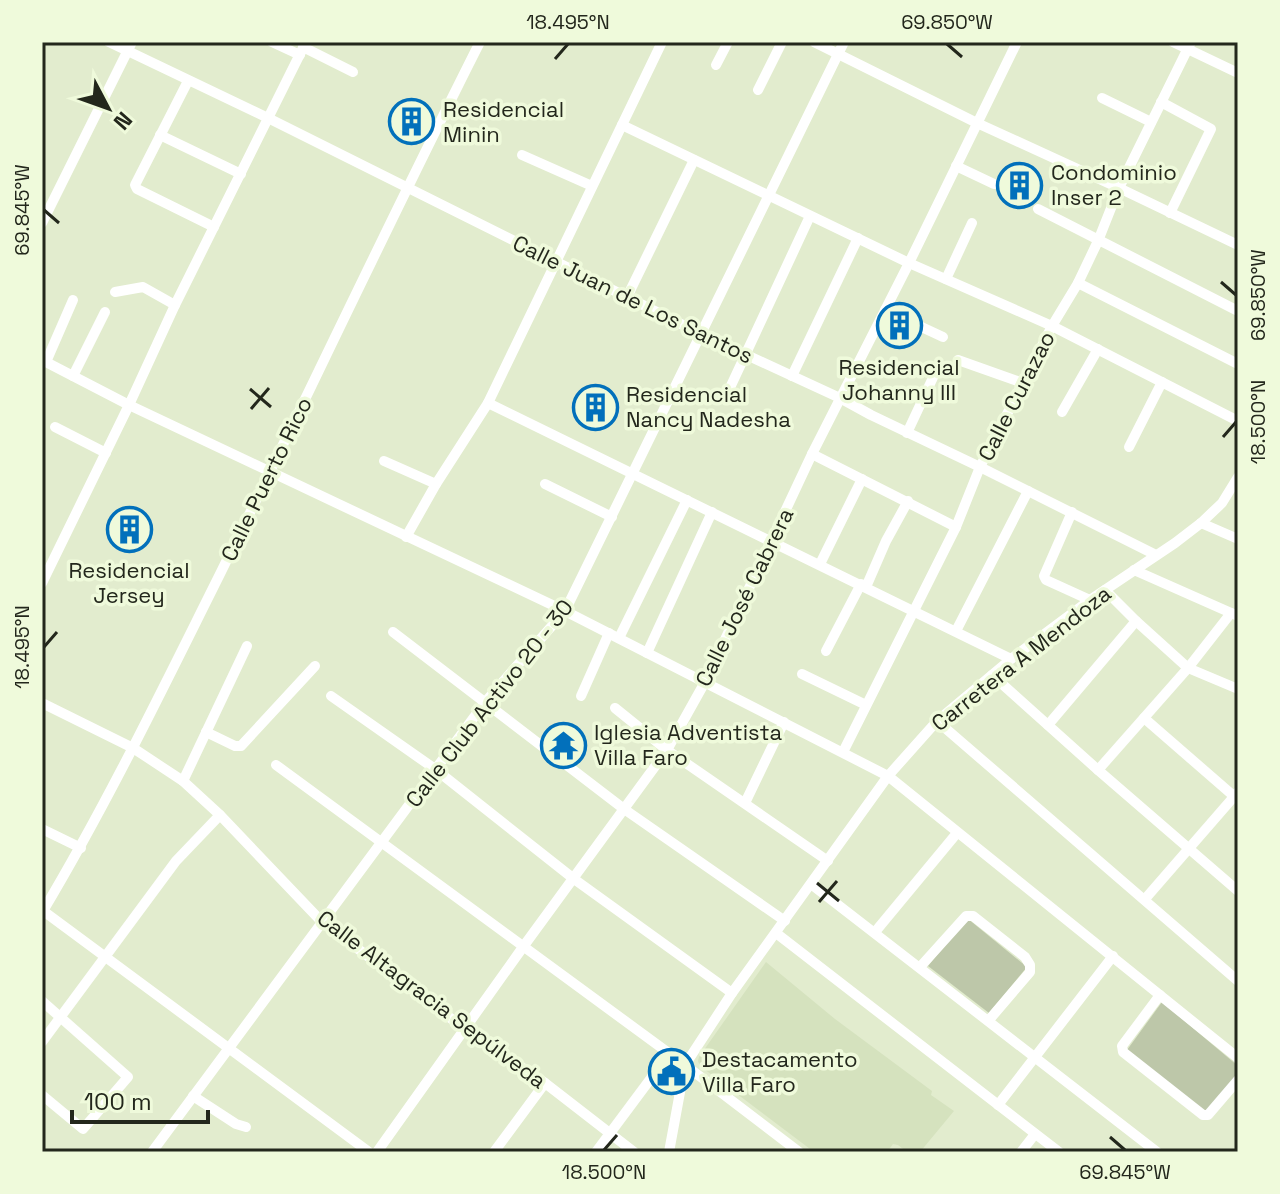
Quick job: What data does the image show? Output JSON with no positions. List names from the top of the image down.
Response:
{
  "streets": {
    "street": [
      "Calle Juan de Los Santos",
      "Calle Curazao",
      "Calle Puerto Rico",
      "Calle José Cabrera",
      "Carretera A Mendoza",
      "Calle Club Activo 20 - 30",
      "Calle Altagracia Sepúlveda"
    ]
  },
  "crossings": [
    ["Calle Juan de Los Santos", "Calle Curazao"],
    ["Calle Juan de Los Santos", "Calle Puerto Rico"],
    ["Calle Juan de Los Santos", "Calle José Cabrera"],
    ["Calle Juan de Los Santos", "Carretera A Mendoza"],
    ["Calle Juan de Los Santos", "Calle Club Activo 20 - 30"],
    ["Calle Puerto Rico", "Calle Altagracia Sepúlveda"],
    ["Calle José Cabrera", "Calle Altagracia Sepúlveda"],
    ["Calle Club Activo 20 - 30", "Calle Altagracia Sepúlveda"]
  ],
  "places": {
    "building": [
      "Residencial Minin",
      "Condominio Inser 2",
      "Residencial Johanny III",
      "Residencial Nancy Nadesha",
      "Residencial Jersey"
    ],
    "temple": ["Iglesia Adventista Villa Faro"],
    "public building": ["Destacamento Villa Faro"]
  },
  "scale_bar": "100 m",
  "north": "bottom right",
  "coordinates": [
    "18.495°N",
    "69.850°W",
    "69.845°W",
    "18.500°N"
  ]
}
